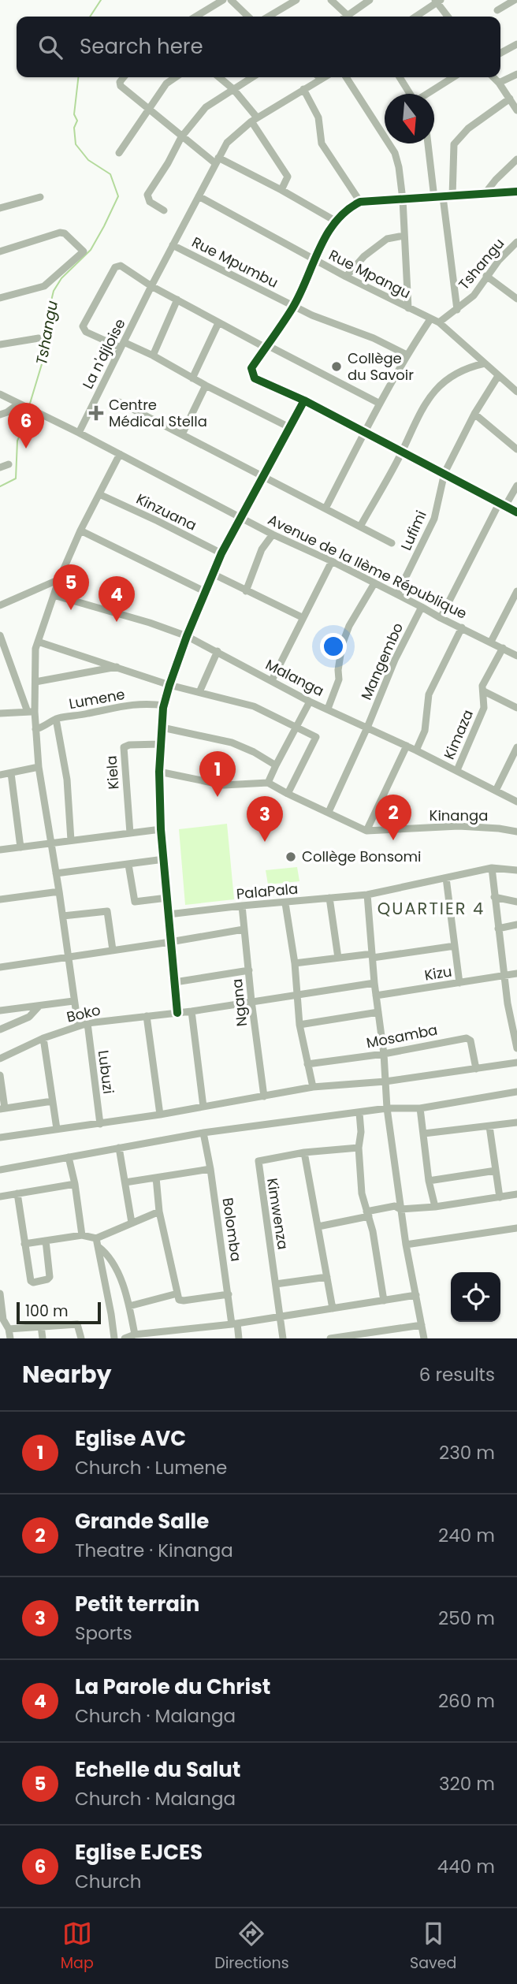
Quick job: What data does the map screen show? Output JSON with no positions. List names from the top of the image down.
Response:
{
  "streets": {
    "street": [
      "Rue Mpumbu",
      "Tshangu",
      "Rue Mpangu",
      "La n'djloise",
      "Kinzuana",
      "Lufimi",
      "Avenue de la IIème République",
      "Mangembo",
      "Malanga",
      "Lumene",
      "Kimaza",
      "Kiela",
      "Kinanga",
      "PalaPala",
      "Kizu",
      "Ngana",
      "Boko",
      "Mosamba",
      "Lubuzi",
      "Kimwenza",
      "Bolomba"
    ]
  },
  "crossings": [
    ["Rue Mpumbu", "La n'djloise"],
    ["Tshangu", "Rue Mpangu"],
    ["Rue Mpangu", "La n'djloise"],
    ["Rue Mpangu", "Lufimi"],
    ["La n'djloise", "Avenue de la IIème République"],
    ["Lufimi", "Avenue de la IIème République"],
    ["Avenue de la IIème République", "Mangembo"],
    ["Avenue de la IIème République", "Kimaza"],
    ["Mangembo", "Malanga"],
    ["Malanga", "Kimaza"],
    ["PalaPala", "Ngana"],
    ["Ngana", "Boko"],
    ["Boko", "Lubuzi"]
  ],
  "districts": ["QUARTIER 4"],
  "water": ["Tshangu"],
  "places": {
    "other": ["Collège du Savoir", "Collège Bonsomi"],
    "health": ["Centre Médical Stella"]
  },
  "scale_bar": "100 m",
  "north": "bottom",
  "page": {
    "search": "Search here",
    "pins": [
      "6",
      "5",
      "4",
      "1",
      "2",
      "3"
    ],
    "scale": "100 m",
    "heading": ["Nearby", "6 results"],
    "list": [
      {
        "mark": "1",
        "name": "Eglise AVC",
        "note": "Church · Lumene",
        "value": "230 m"
      },
      {
        "mark": "2",
        "name": "Grande Salle",
        "note": "Theatre · Kinanga",
        "value": "240 m"
      },
      {
        "mark": "3",
        "name": "Petit terrain",
        "note": "Sports",
        "value": "250 m"
      },
      {
        "mark": "4",
        "name": "La Parole du Christ",
        "note": "Church · Malanga",
        "value": "260 m"
      },
      {
        "mark": "5",
        "name": "Echelle du Salut",
        "note": "Church · Malanga",
        "value": "320 m"
      },
      {
        "mark": "6",
        "name": "Eglise EJCES",
        "note": "Church",
        "value": "440 m"
      }
    ],
    "nav": ["Map", "Directions", "Saved"]
  }
}
